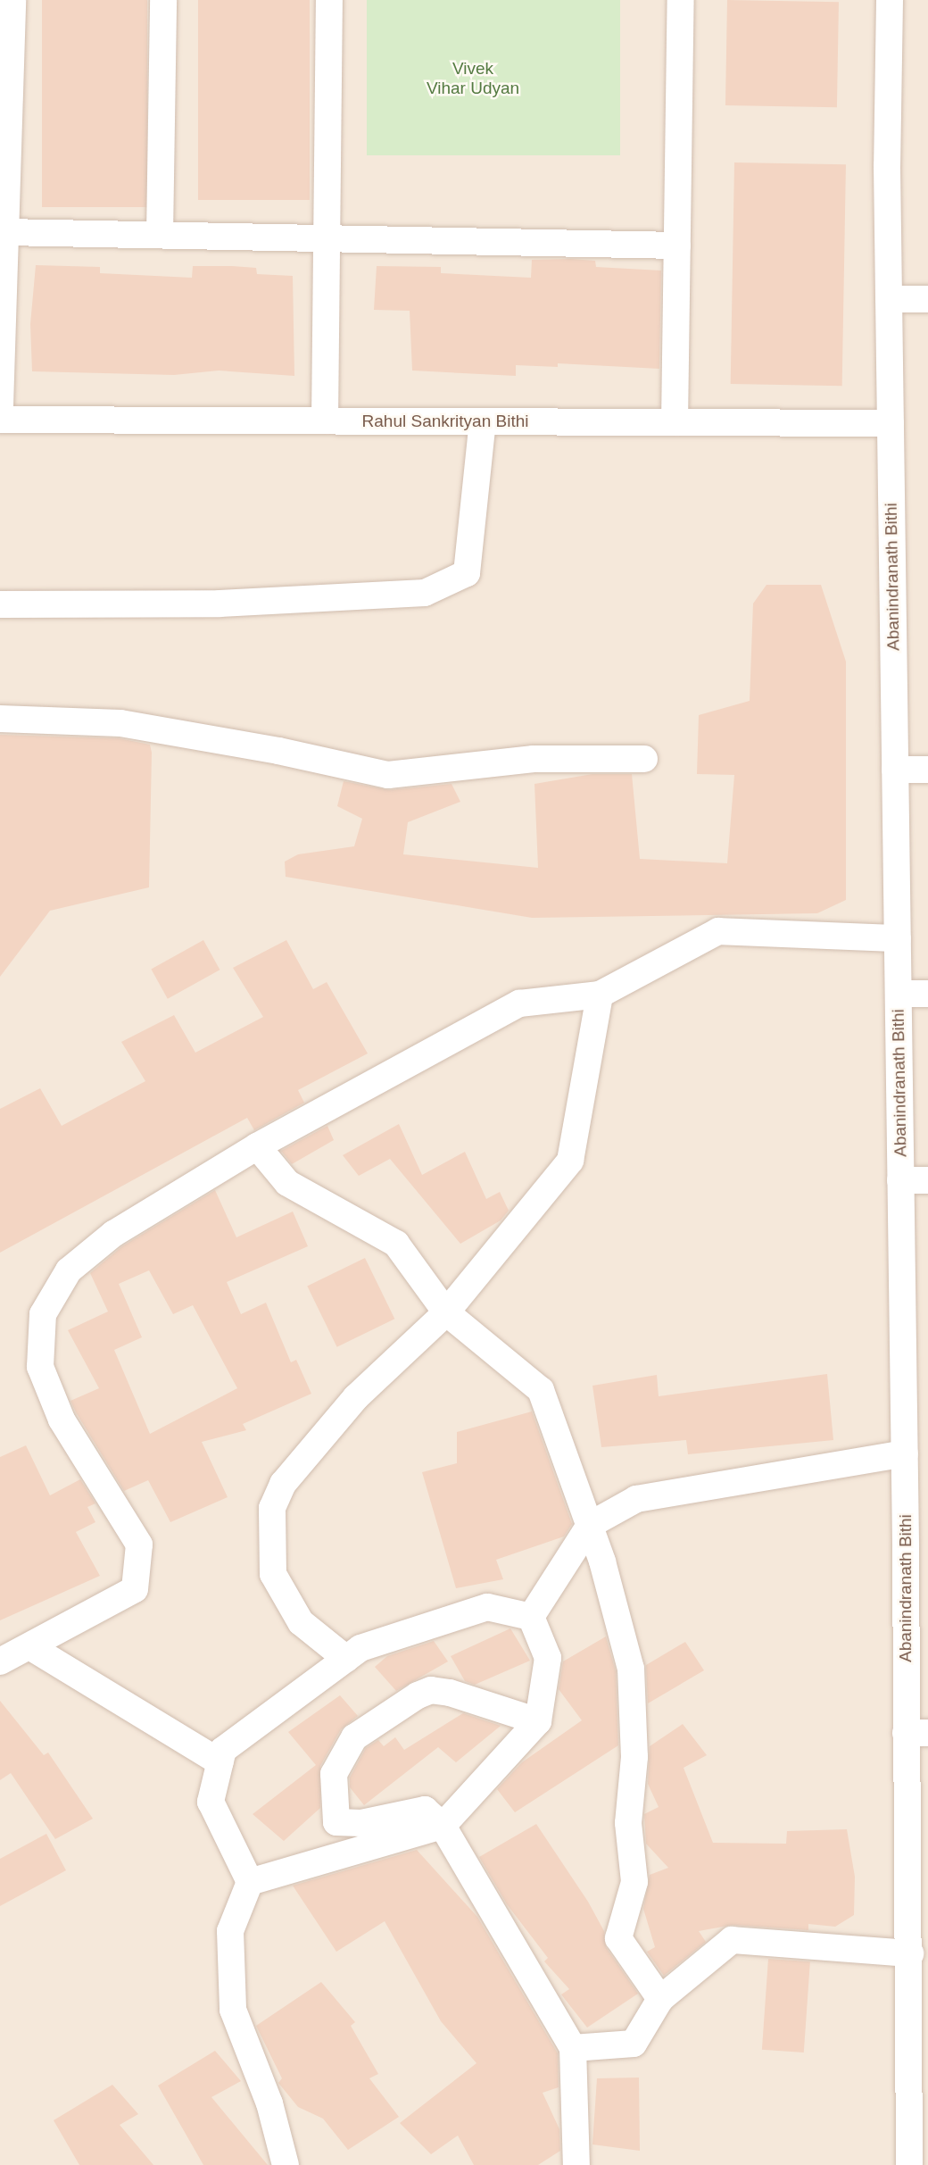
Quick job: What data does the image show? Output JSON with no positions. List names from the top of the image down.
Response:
{
  "streets": {
    "street": ["Rahul Sankrityan Bithi", "Abanindranath Bithi"]
  },
  "crossings": [
    ["Rahul Sankrityan Bithi", "Abanindranath Bithi"]
  ],
  "parks": ["Vivek Vihar Udyan"]
}
